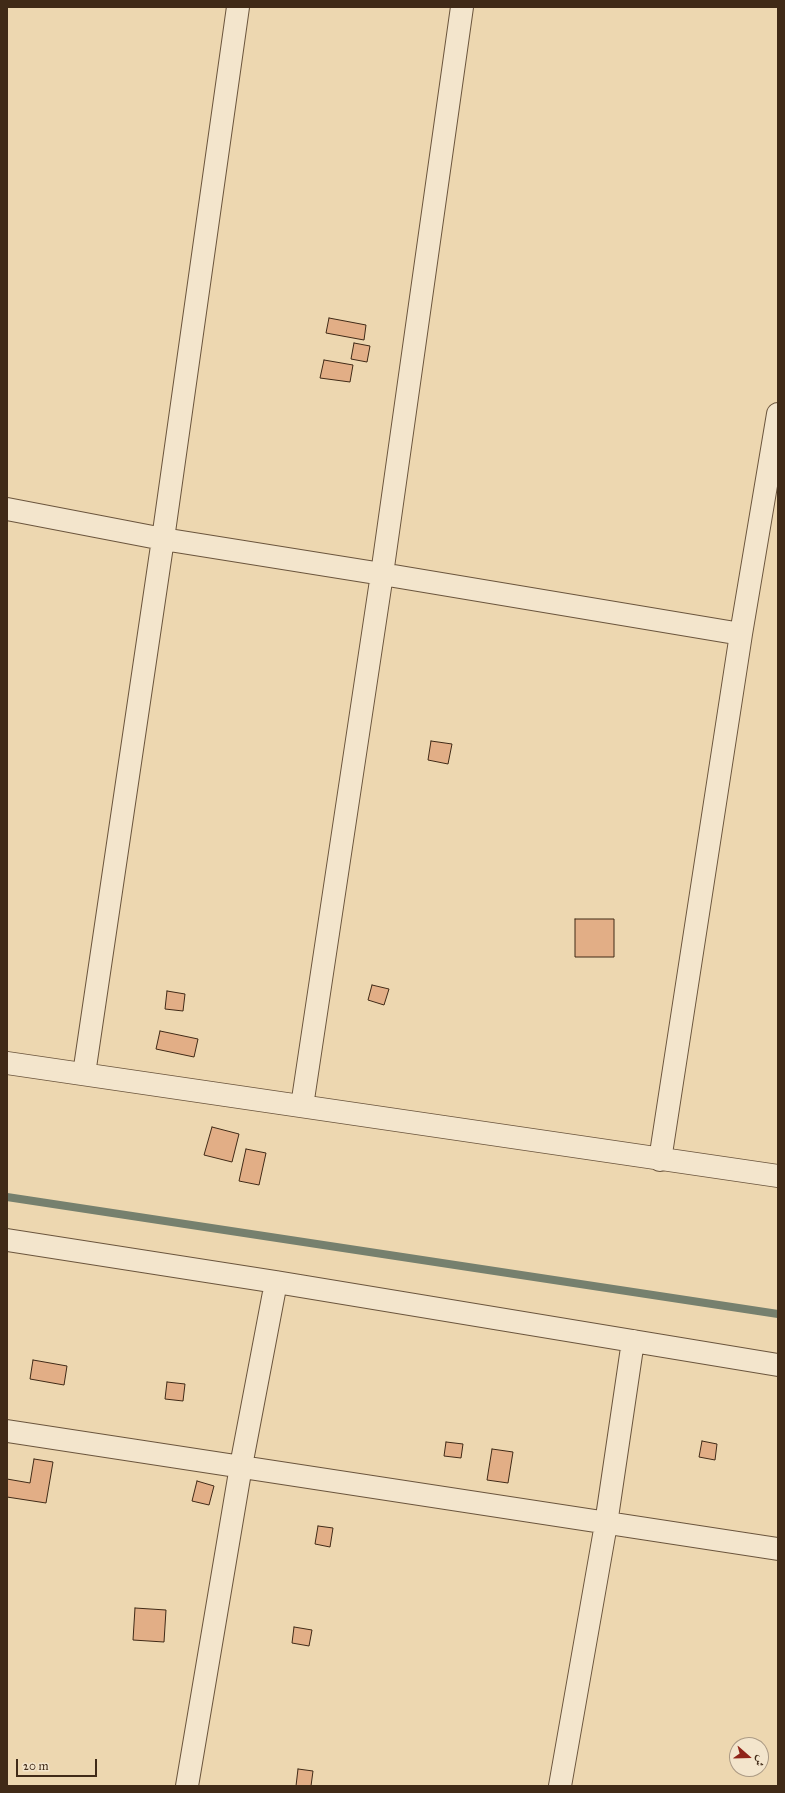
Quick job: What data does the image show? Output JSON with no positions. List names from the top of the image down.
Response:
{
  "scale_bar": "20 m",
  "north": "right"
}
